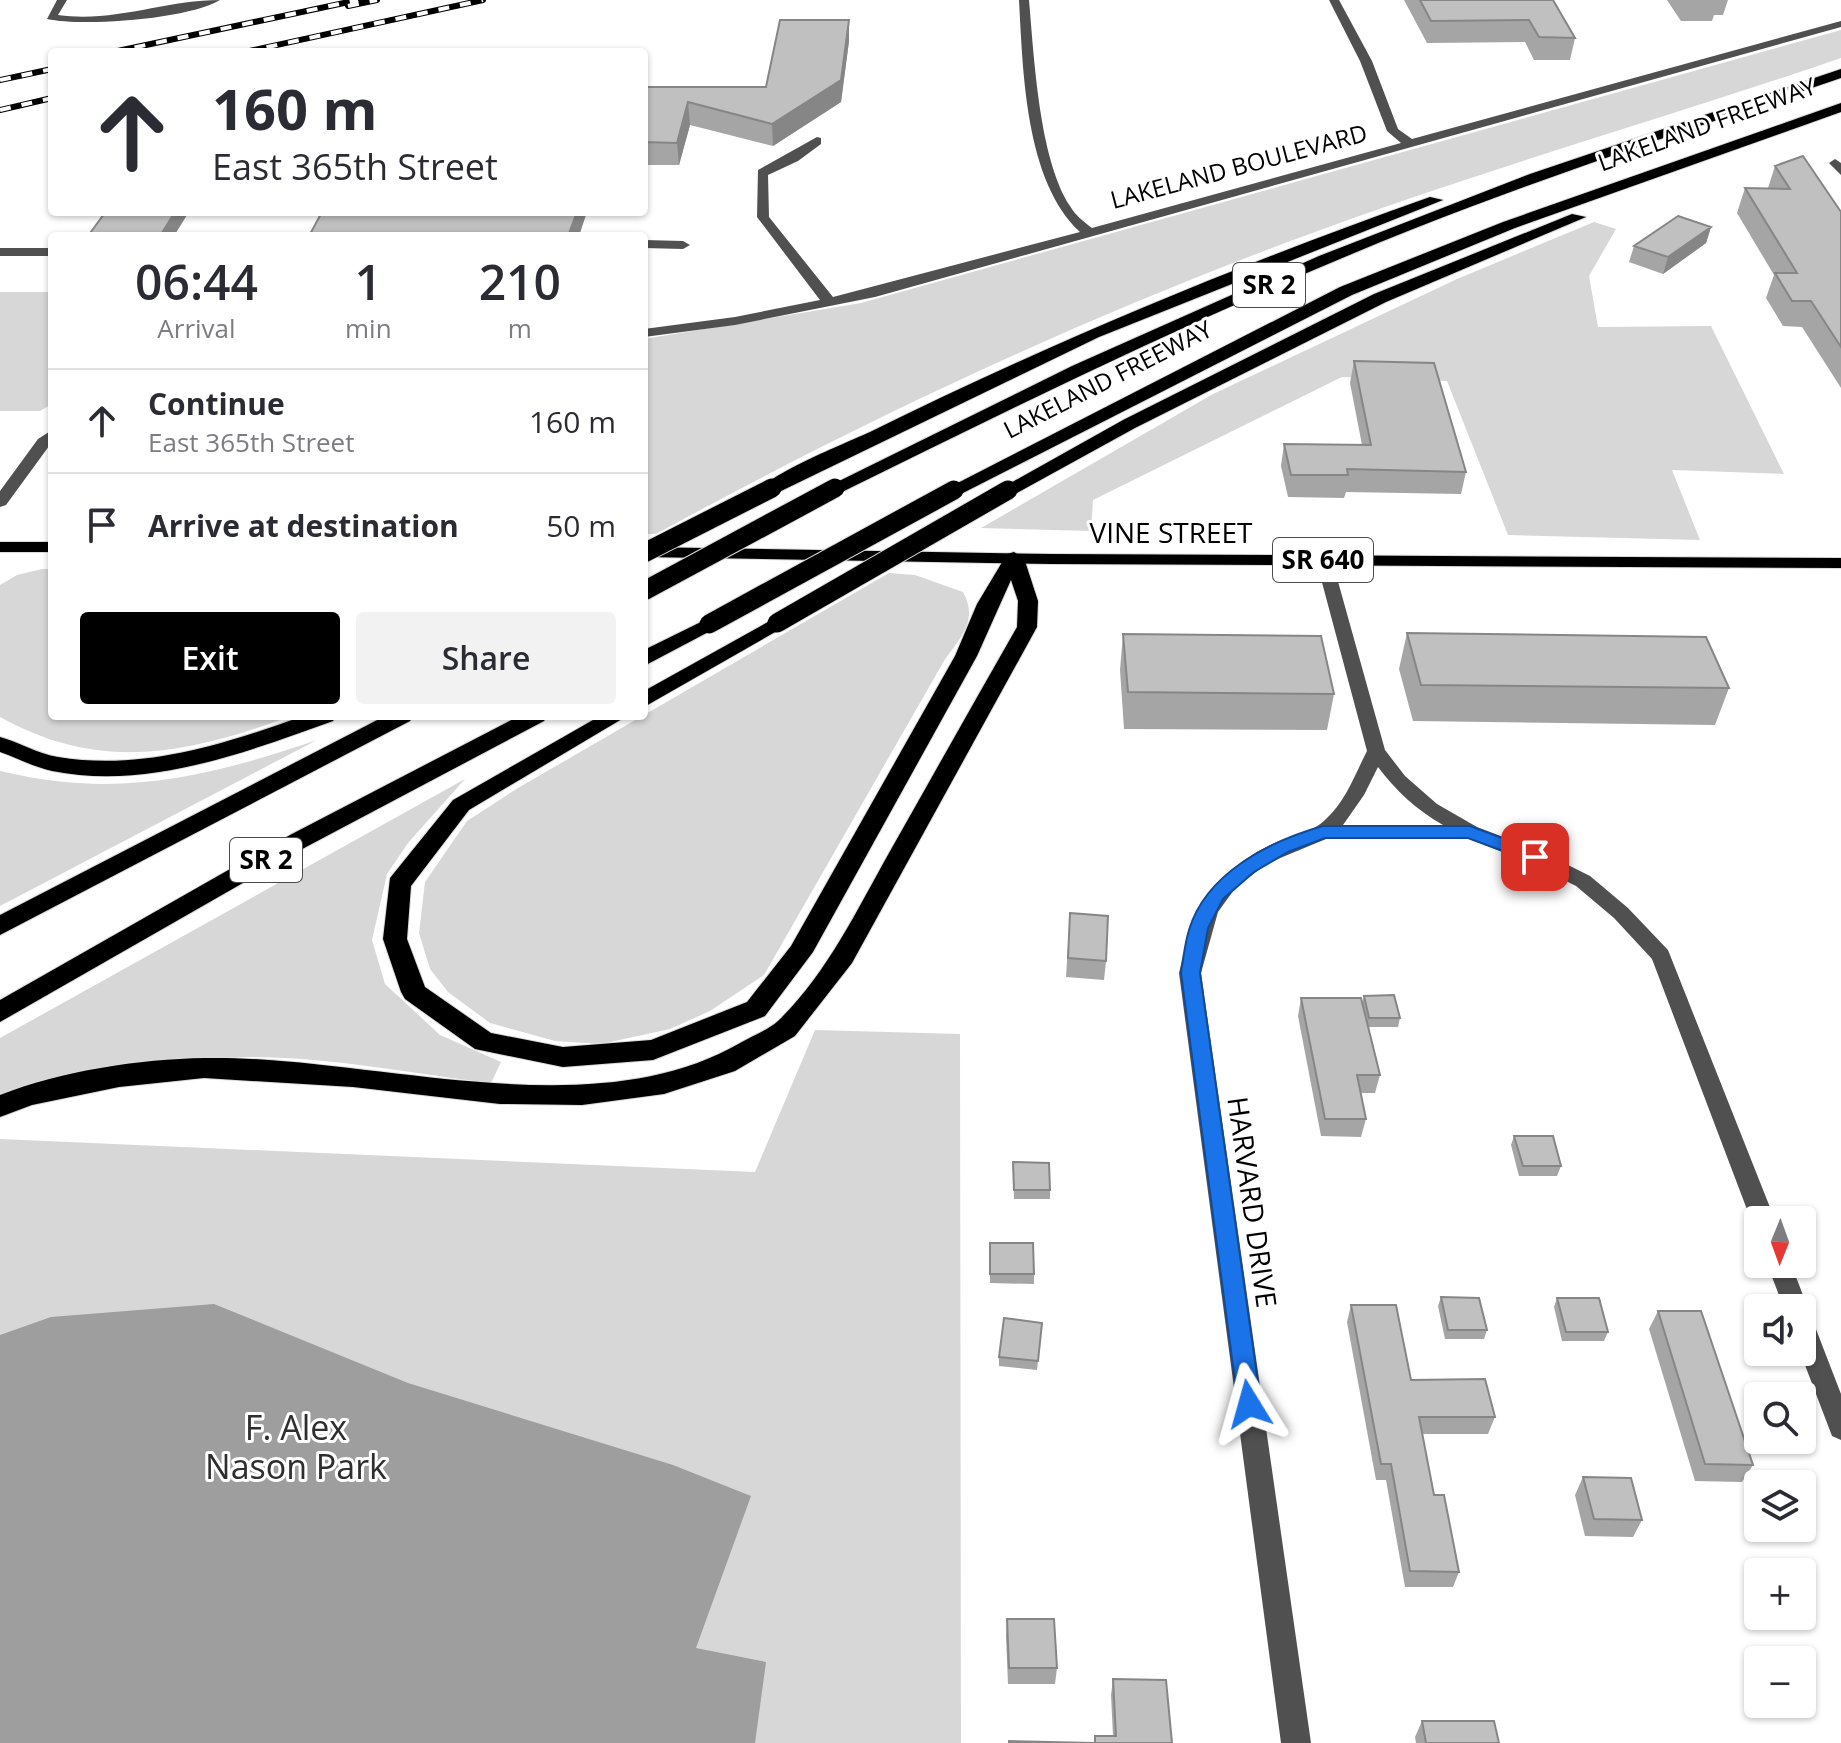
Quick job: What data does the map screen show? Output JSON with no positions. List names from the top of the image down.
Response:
{
  "streets": {
    "highway": ["LAKELAND FREEWAY", "SR 2"],
    "main road": ["VINE STREET", "SR 640"],
    "street": ["LAKELAND BOULEVARD", "HARVARD DRIVE"]
  },
  "parks": ["F. Alex Nason Park"],
  "north": "bottom",
  "page": {
    "turn": ["160 m", "East 365th Street"],
    "eta": [
      "06:44",
      "Arrival",
      "1",
      "min",
      "210",
      "m"
    ],
    "list": [
      {
        "name": "Continue",
        "note": "East 365th Street",
        "value": "160 m"
      },
      {
        "name": "Arrive at destination",
        "value": "50 m"
      }
    ],
    "buttons": ["Exit", "Share"],
    "map_buttons": ["+", "−"]
  }
}
